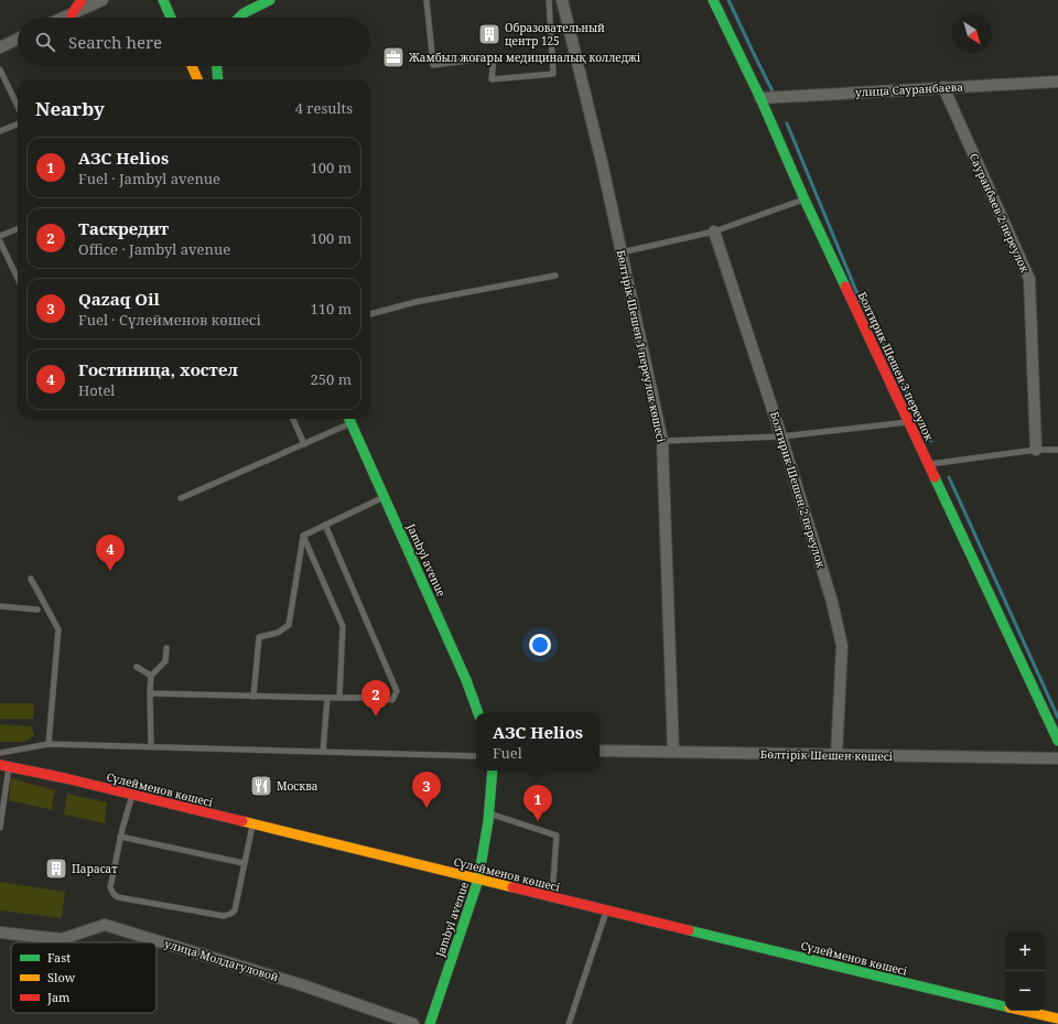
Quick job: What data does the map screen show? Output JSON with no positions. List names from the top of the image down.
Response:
{
  "streets": {
    "main road": ["Болтирик Шешен 3 переулок", "Jambyl avenue", "Сүлейменов көшесі"],
    "street": [
      "улица Сауранбаева",
      "Сауранбаев 2 переулок",
      "Бөлтірік Шешен 1 переулок көшесі",
      "Болтирик Шешен 2 переулок",
      "Бөлтірік Шешен көшесі",
      "улица Молдагуловой"
    ]
  },
  "crossings": [
    ["улица Сауранбаева", "Сауранбаев 2 переулок"],
    ["улица Сауранбаева", "Болтирик Шешен 3 переулок"],
    ["Бөлтірік Шешен 1 переулок көшесі", "Бөлтірік Шешен көшесі"],
    ["Болтирик Шешен 2 переулок", "Бөлтірік Шешен көшесі"],
    ["Jambyl avenue", "Сүлейменов көшесі"]
  ],
  "places": {
    "building": ["Образовательный центр 125", "Парасат"],
    "office": ["Жамбыл жоғары медициналық колледжі"],
    "restaurant": ["Москва"]
  },
  "legend": ["Fast", "Slow", "Jam"],
  "north": "bottom right",
  "page": {
    "search": "Search here",
    "heading": ["Nearby", "4 results"],
    "list": [
      {
        "mark": "1",
        "name": "АЗС Helios",
        "note": "Fuel · Jambyl avenue",
        "value": "100 m"
      },
      {
        "mark": "2",
        "name": "Таскредит",
        "note": "Office · Jambyl avenue",
        "value": "100 m"
      },
      {
        "mark": "3",
        "name": "Qazaq Oil",
        "note": "Fuel · Сүлейменов көшесі",
        "value": "110 m"
      },
      {
        "mark": "4",
        "name": "Гостиница, хостел",
        "note": "Hotel",
        "value": "250 m"
      }
    ],
    "pins": [
      "4",
      "2",
      "3",
      "1"
    ],
    "popup": ["АЗС Helios", "Fuel"],
    "map_buttons": ["+", "−"]
  }
}
